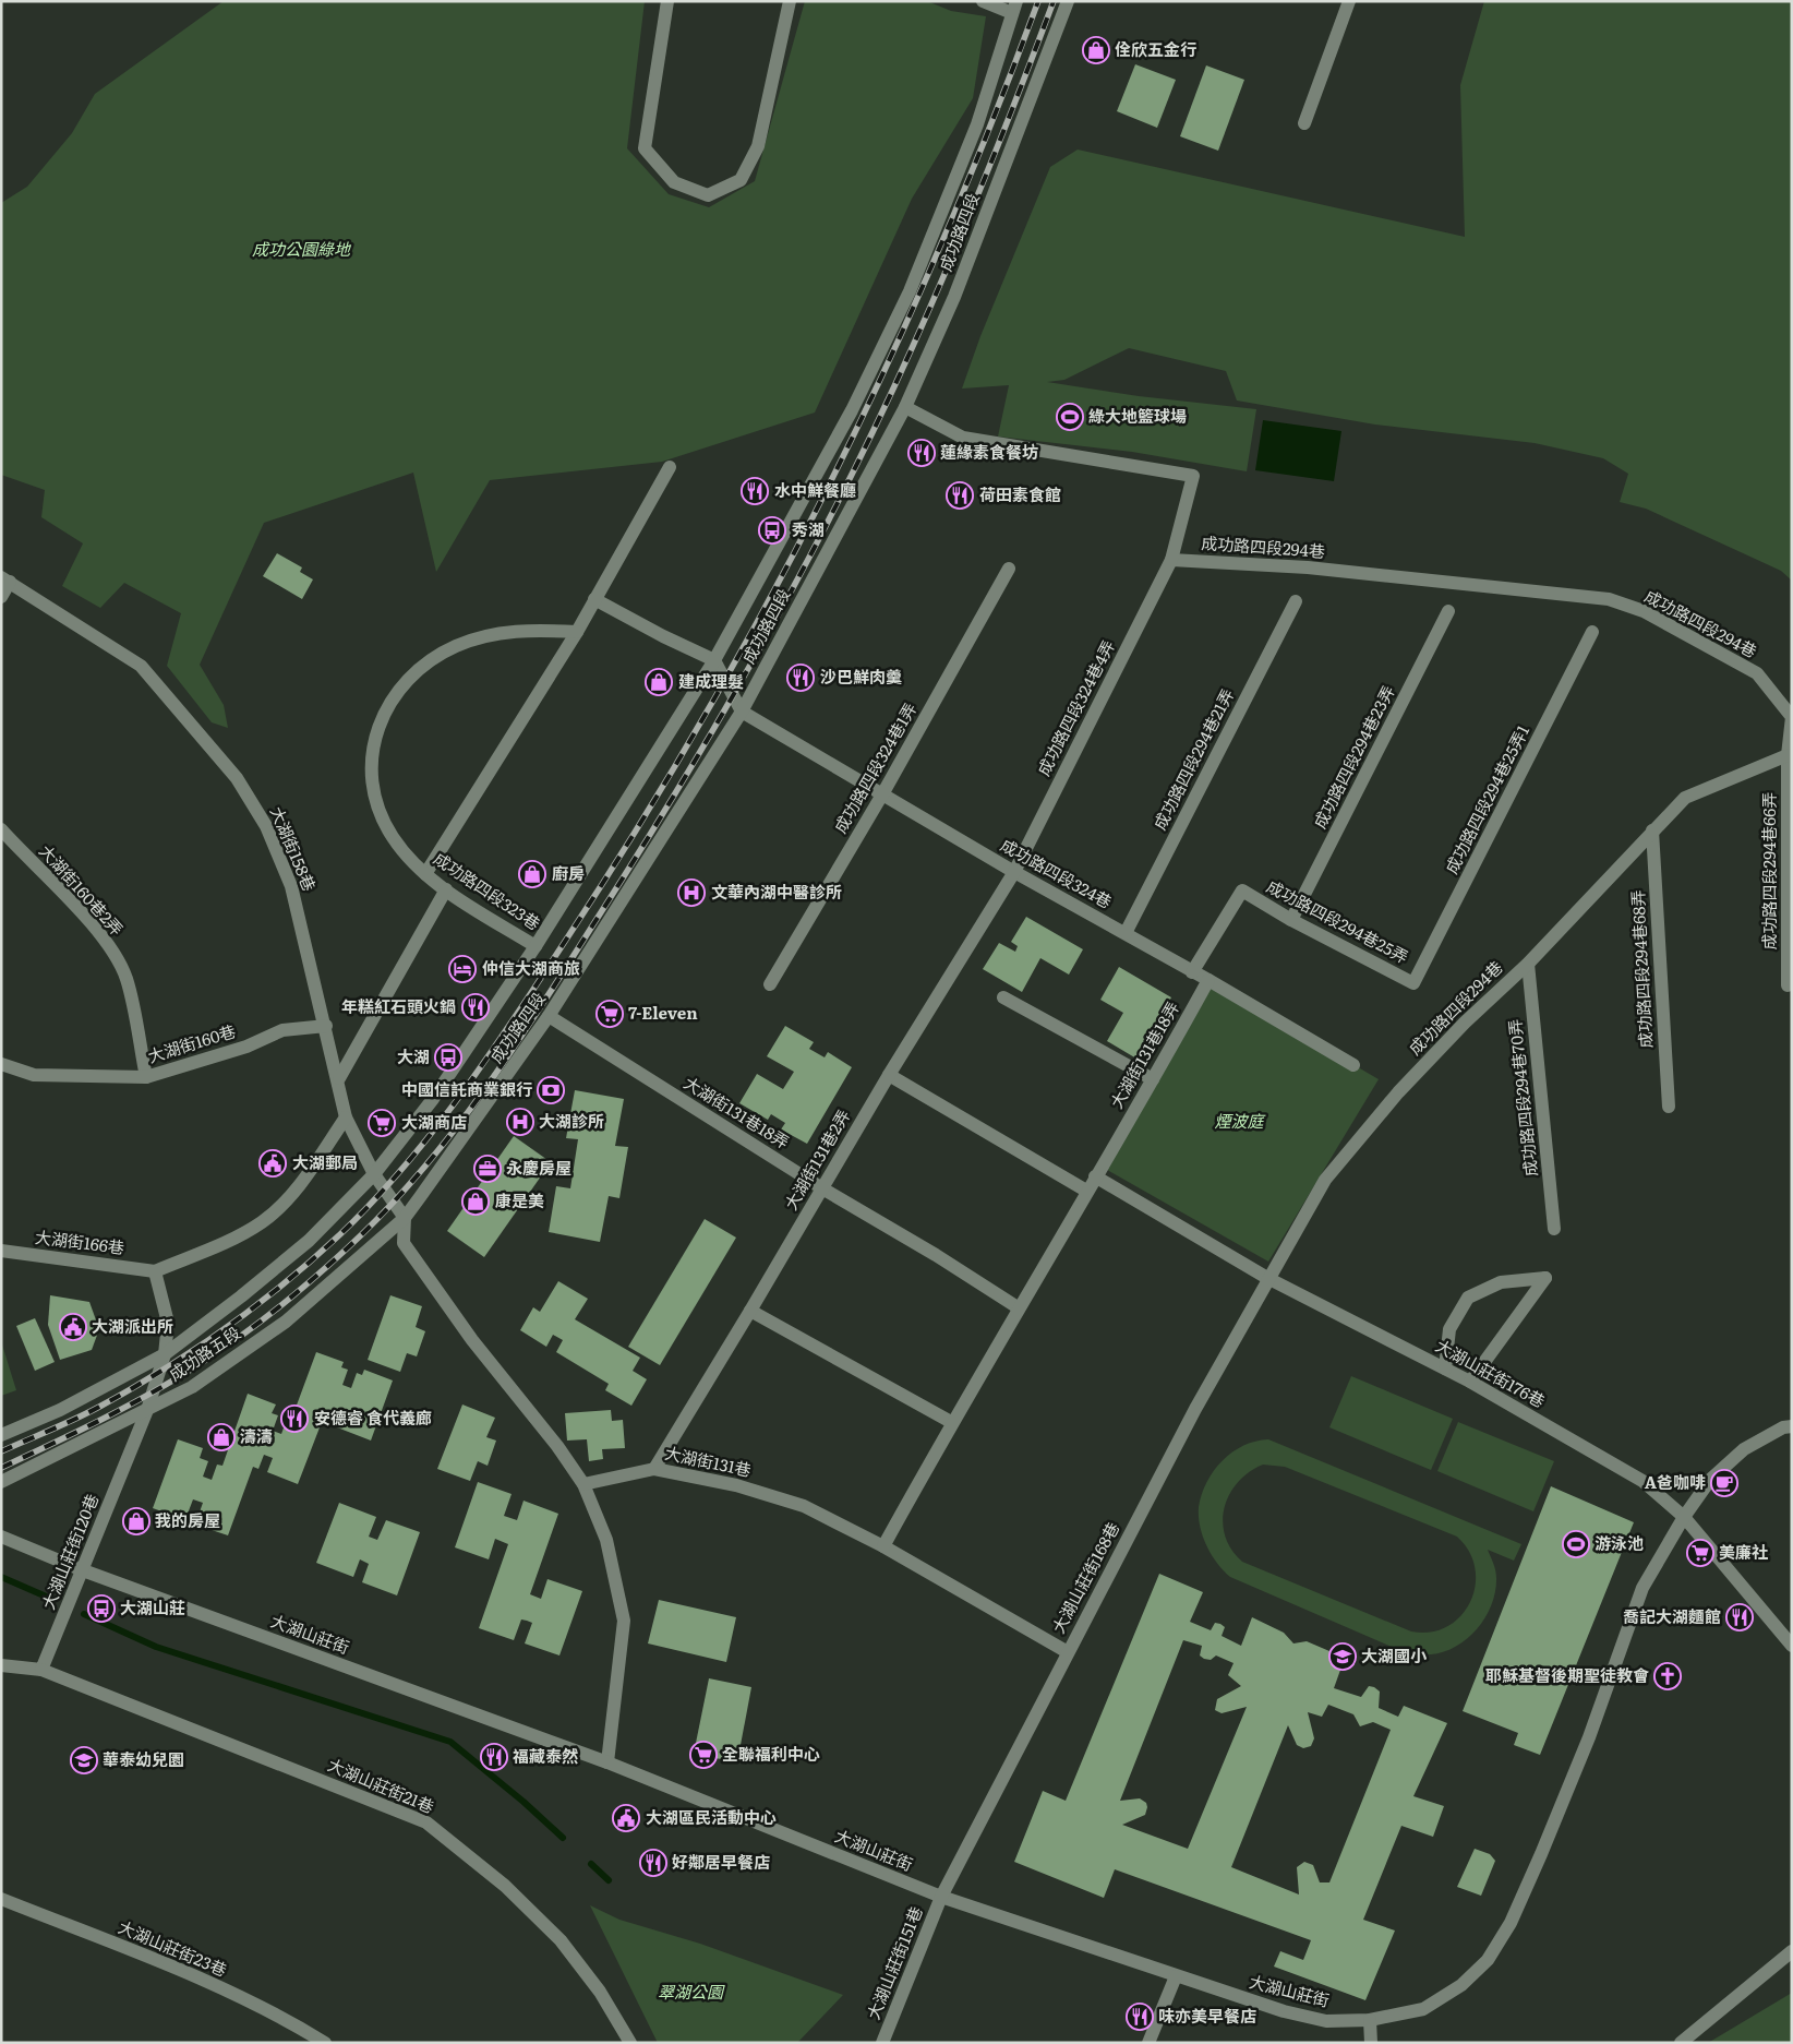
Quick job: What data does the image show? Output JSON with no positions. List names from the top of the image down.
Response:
{
  "streets": {
    "street": [
      "成功路四段",
      "成功路四段294巷",
      "成功路四段324巷4弄",
      "成功路四段294巷23弄",
      "成功路四段294巷21弄",
      "成功路四段324巷1弄",
      "成功路四段294巷25弄1",
      "大湖街158巷",
      "成功路四段294巷66弄",
      "成功路四段324巷",
      "大湖街160巷2弄",
      "成功路四段323巷",
      "成功路四段294巷25弄",
      "成功路四段294巷68弄",
      "大湖街160巷",
      "大湖街131巷18弄",
      "成功路四段294巷70弄",
      "大湖街131巷2弄",
      "大湖街166巷",
      "成功路五段",
      "大湖山莊街176巷",
      "大湖街131巷",
      "大湖山莊街120巷",
      "大湖山莊街168巷",
      "大湖山莊街",
      "大湖山莊街21巷",
      "大湖山莊街23巷",
      "大湖山莊街151巷"
    ]
  },
  "crossings": [
    ["成功路四段", "成功路四段294巷"],
    ["成功路四段", "大湖街158巷"],
    ["成功路四段", "成功路四段324巷"],
    ["成功路四段", "成功路四段323巷"],
    ["成功路四段", "大湖街131巷18弄"],
    ["成功路四段", "成功路五段"],
    ["成功路四段294巷", "成功路四段324巷4弄"],
    ["成功路四段294巷", "成功路四段294巷66弄"],
    ["成功路四段294巷", "成功路四段294巷68弄"],
    ["成功路四段294巷", "成功路四段294巷70弄"],
    ["成功路四段294巷", "大湖山莊街176巷"],
    ["成功路四段294巷", "大湖山莊街168巷"],
    ["成功路四段324巷4弄", "成功路四段324巷"],
    ["成功路四段324巷4弄", "大湖街131巷2弄"],
    ["成功路四段294巷23弄", "成功路四段294巷25弄"],
    ["成功路四段294巷21弄", "成功路四段324巷"],
    ["成功路四段324巷1弄", "成功路四段324巷"],
    ["成功路四段294巷25弄1", "成功路四段294巷25弄"],
    ["大湖街158巷", "大湖街160巷"],
    ["大湖街158巷", "成功路五段"],
    ["成功路四段324巷", "成功路四段294巷25弄"],
    ["成功路四段324巷", "大湖街131巷18弄"],
    ["成功路四段324巷", "大湖街131巷2弄"],
    ["大湖街160巷2弄", "大湖街160巷"],
    ["大湖街131巷18弄", "大湖街131巷2弄"],
    ["大湖街131巷18弄", "大湖街131巷"],
    ["大湖街131巷2弄", "大湖街131巷"],
    ["大湖街166巷", "大湖山莊街120巷"],
    ["成功路五段", "大湖山莊街120巷"],
    ["大湖山莊街176巷", "大湖山莊街168巷"],
    ["大湖山莊街176巷", "大湖山莊街"],
    ["大湖街131巷", "大湖山莊街168巷"],
    ["大湖山莊街120巷", "大湖山莊街"],
    ["大湖山莊街120巷", "大湖山莊街21巷"],
    ["大湖山莊街168巷", "大湖山莊街"],
    ["大湖山莊街168巷", "大湖山莊街151巷"],
    ["大湖山莊街", "大湖山莊街151巷"]
  ],
  "parks": ["成功公園綠地", "煙波庭", "翠湖公園"],
  "places": {
    "shop": [
      "佺欣五金行",
      "建成理髮",
      "廚房",
      "康是美",
      "濤濤",
      "我的房屋"
    ],
    "sports": ["綠大地籃球場", "游泳池"],
    "restaurant": [
      "蓮緣素食餐坊",
      "水中鮮餐廳",
      "荷田素食館",
      "沙巴鮮肉羹",
      "年糕紅石頭火鍋",
      "安德睿 食代義廊",
      "喬記大湖麵館",
      "福藏泰然",
      "好鄰居早餐店",
      "味亦美早餐店"
    ],
    "bus stop": ["秀湖", "大湖", "大湖山莊"],
    "hospital": ["文華內湖中醫診所", "大湖診所"],
    "hotel": ["仲信大湖商旅"],
    "supermarket": [
      "7-Eleven",
      "大湖商店",
      "美廉社",
      "全聯福利中心"
    ],
    "bank": ["中國信託商業銀行"],
    "public building": ["大湖郵局", "大湖派出所", "大湖區民活動中心"],
    "office": ["永慶房屋"],
    "cafe": ["A爸咖啡"],
    "school or university": ["大湖國小", "華泰幼兒園"],
    "church": ["耶穌基督後期聖徒教會"]
  }
}
